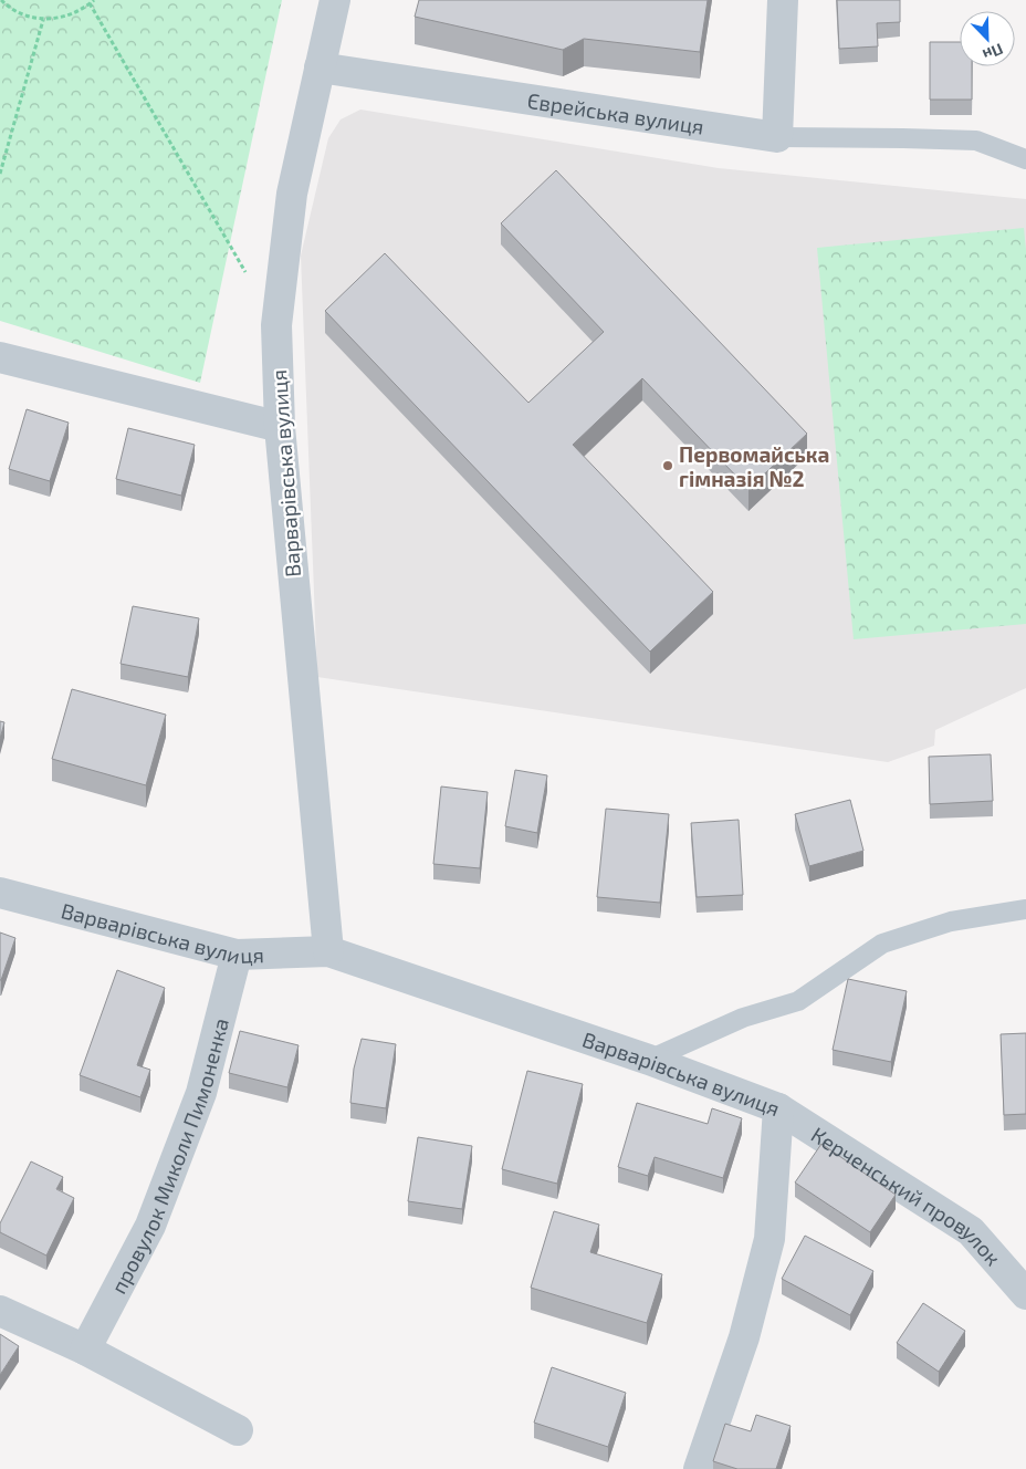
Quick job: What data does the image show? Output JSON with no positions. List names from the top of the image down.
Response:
{
  "streets": {
    "street": [
      "Єврейська вулиця",
      "Варварівська вулиця",
      "провулок Миколи Пимоненка",
      "Керченський провулок"
    ]
  },
  "crossings": [
    ["Єврейська вулиця", "Варварівська вулиця"],
    ["Варварівська вулиця", "провулок Миколи Пимоненка"],
    ["Варварівська вулиця", "Керченський провулок"]
  ],
  "places": ["Первомайська гімназія №2"],
  "north": "bottom right"
}
